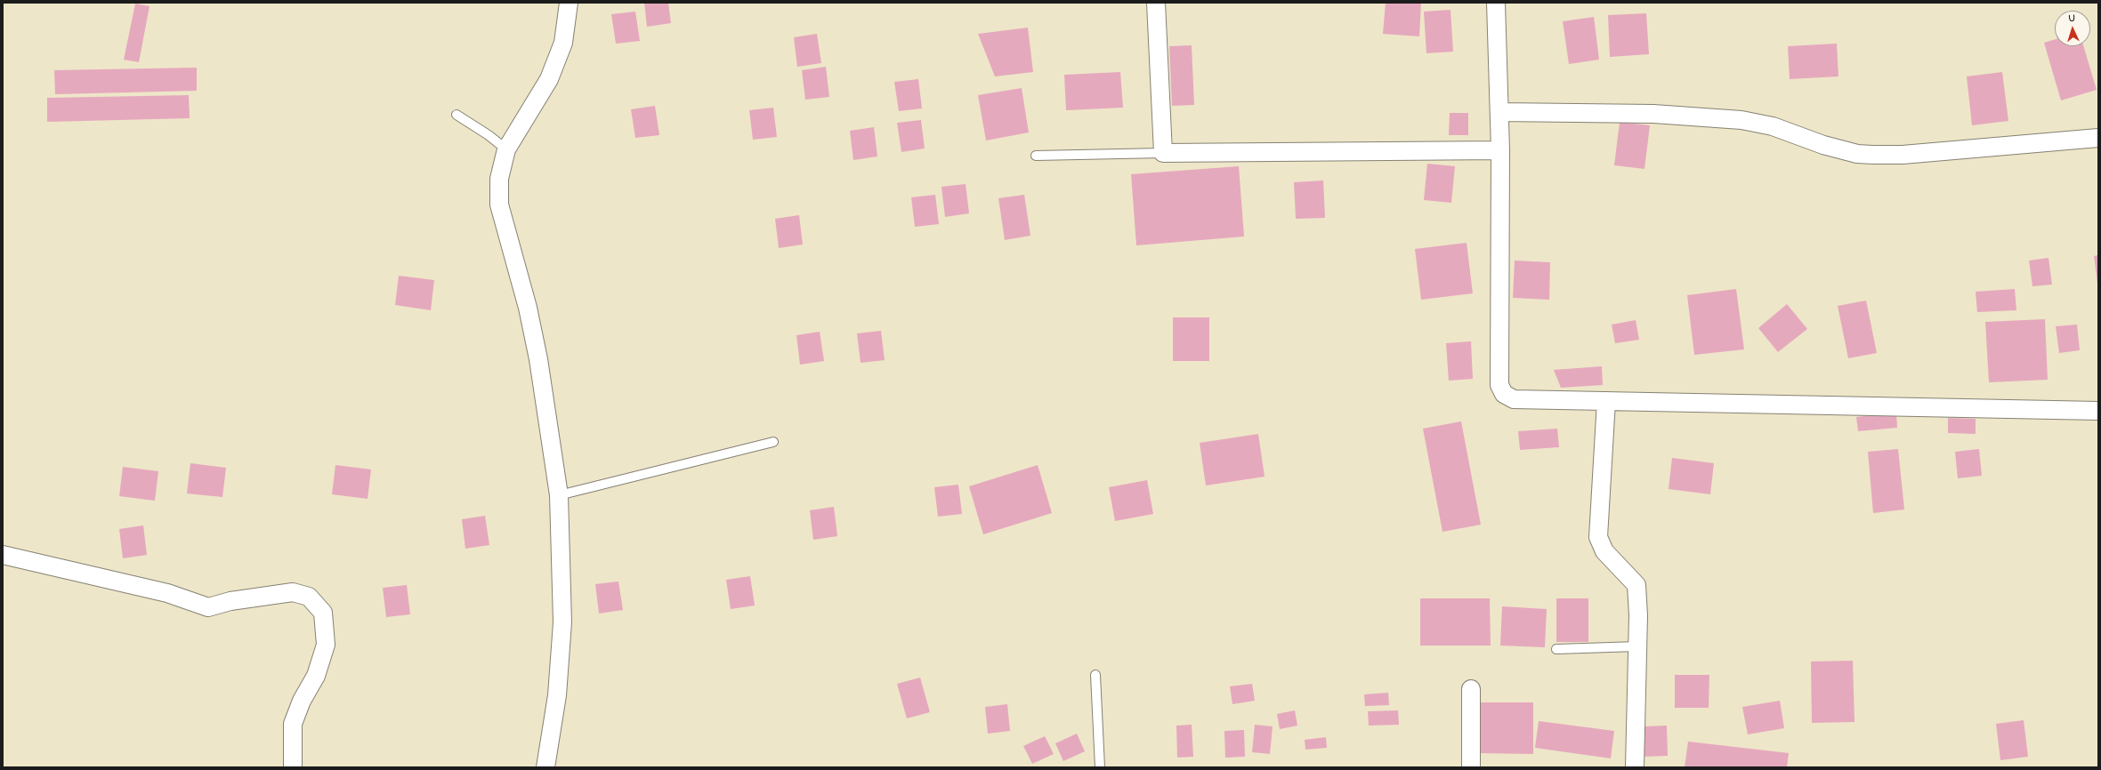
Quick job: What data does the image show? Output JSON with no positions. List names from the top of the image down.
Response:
{
  "north": "top"
}
